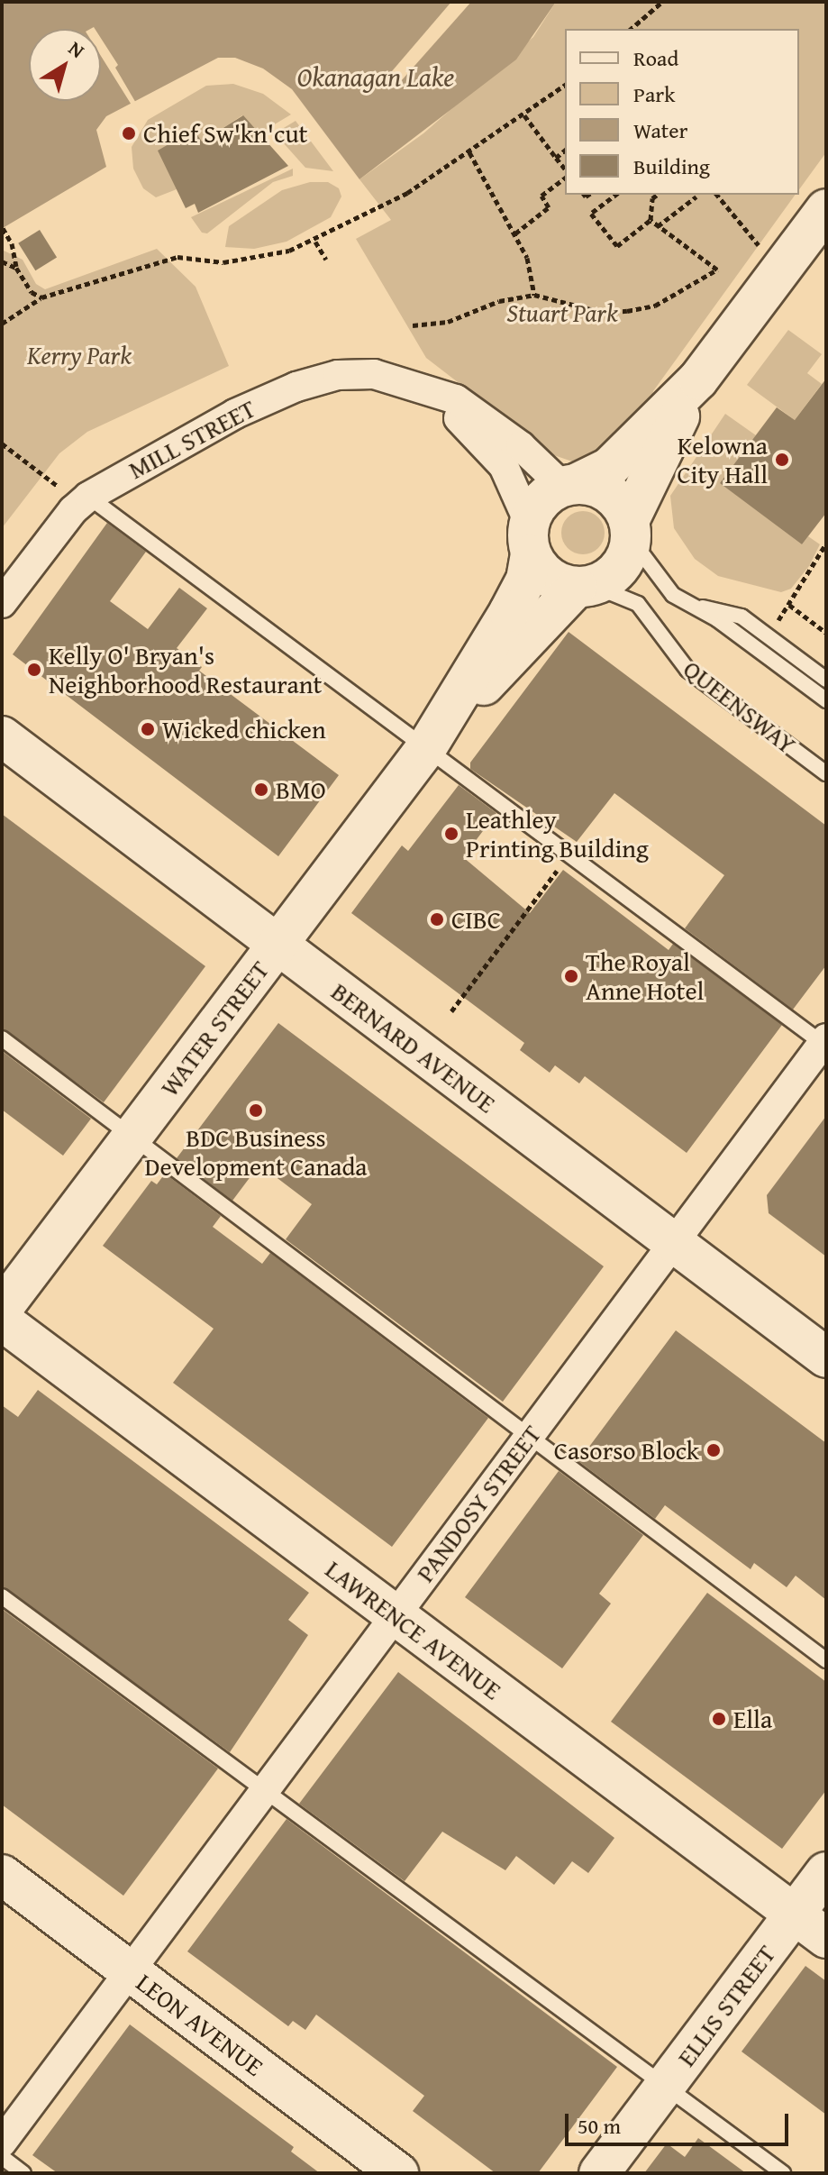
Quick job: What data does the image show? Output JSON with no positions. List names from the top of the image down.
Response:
{
  "streets": {
    "street": [
      "MILL STREET",
      "WATER STREET",
      "BERNARD AVENUE",
      "PANDOSY STREET",
      "LAWRENCE AVENUE",
      "ELLIS STREET",
      "LEON AVENUE"
    ],
    "lane": ["QUEENSWAY"]
  },
  "crossings": [
    ["QUEENSWAY", "WATER STREET"],
    ["WATER STREET", "BERNARD AVENUE"],
    ["BERNARD AVENUE", "PANDOSY STREET"],
    ["PANDOSY STREET", "LAWRENCE AVENUE"],
    ["PANDOSY STREET", "LEON AVENUE"],
    ["LAWRENCE AVENUE", "ELLIS STREET"]
  ],
  "water": ["Okanagan Lake"],
  "parks": ["Stuart Park", "Kerry Park"],
  "places": [
    "Chief Sw'kn'cut",
    "Kelowna City Hall",
    "Kelly O' Bryan's Neighborhood Restaurant",
    "Wicked chicken",
    "BMO",
    "Leathley Printing Building",
    "CIBC",
    "The Royal Anne Hotel",
    "BDC Business Development Canada",
    "Casorso Block",
    "Ella"
  ],
  "legend": [
    "Road",
    "Park",
    "Water",
    "Building"
  ],
  "scale_bar": "50 m",
  "north": "top right"
}
